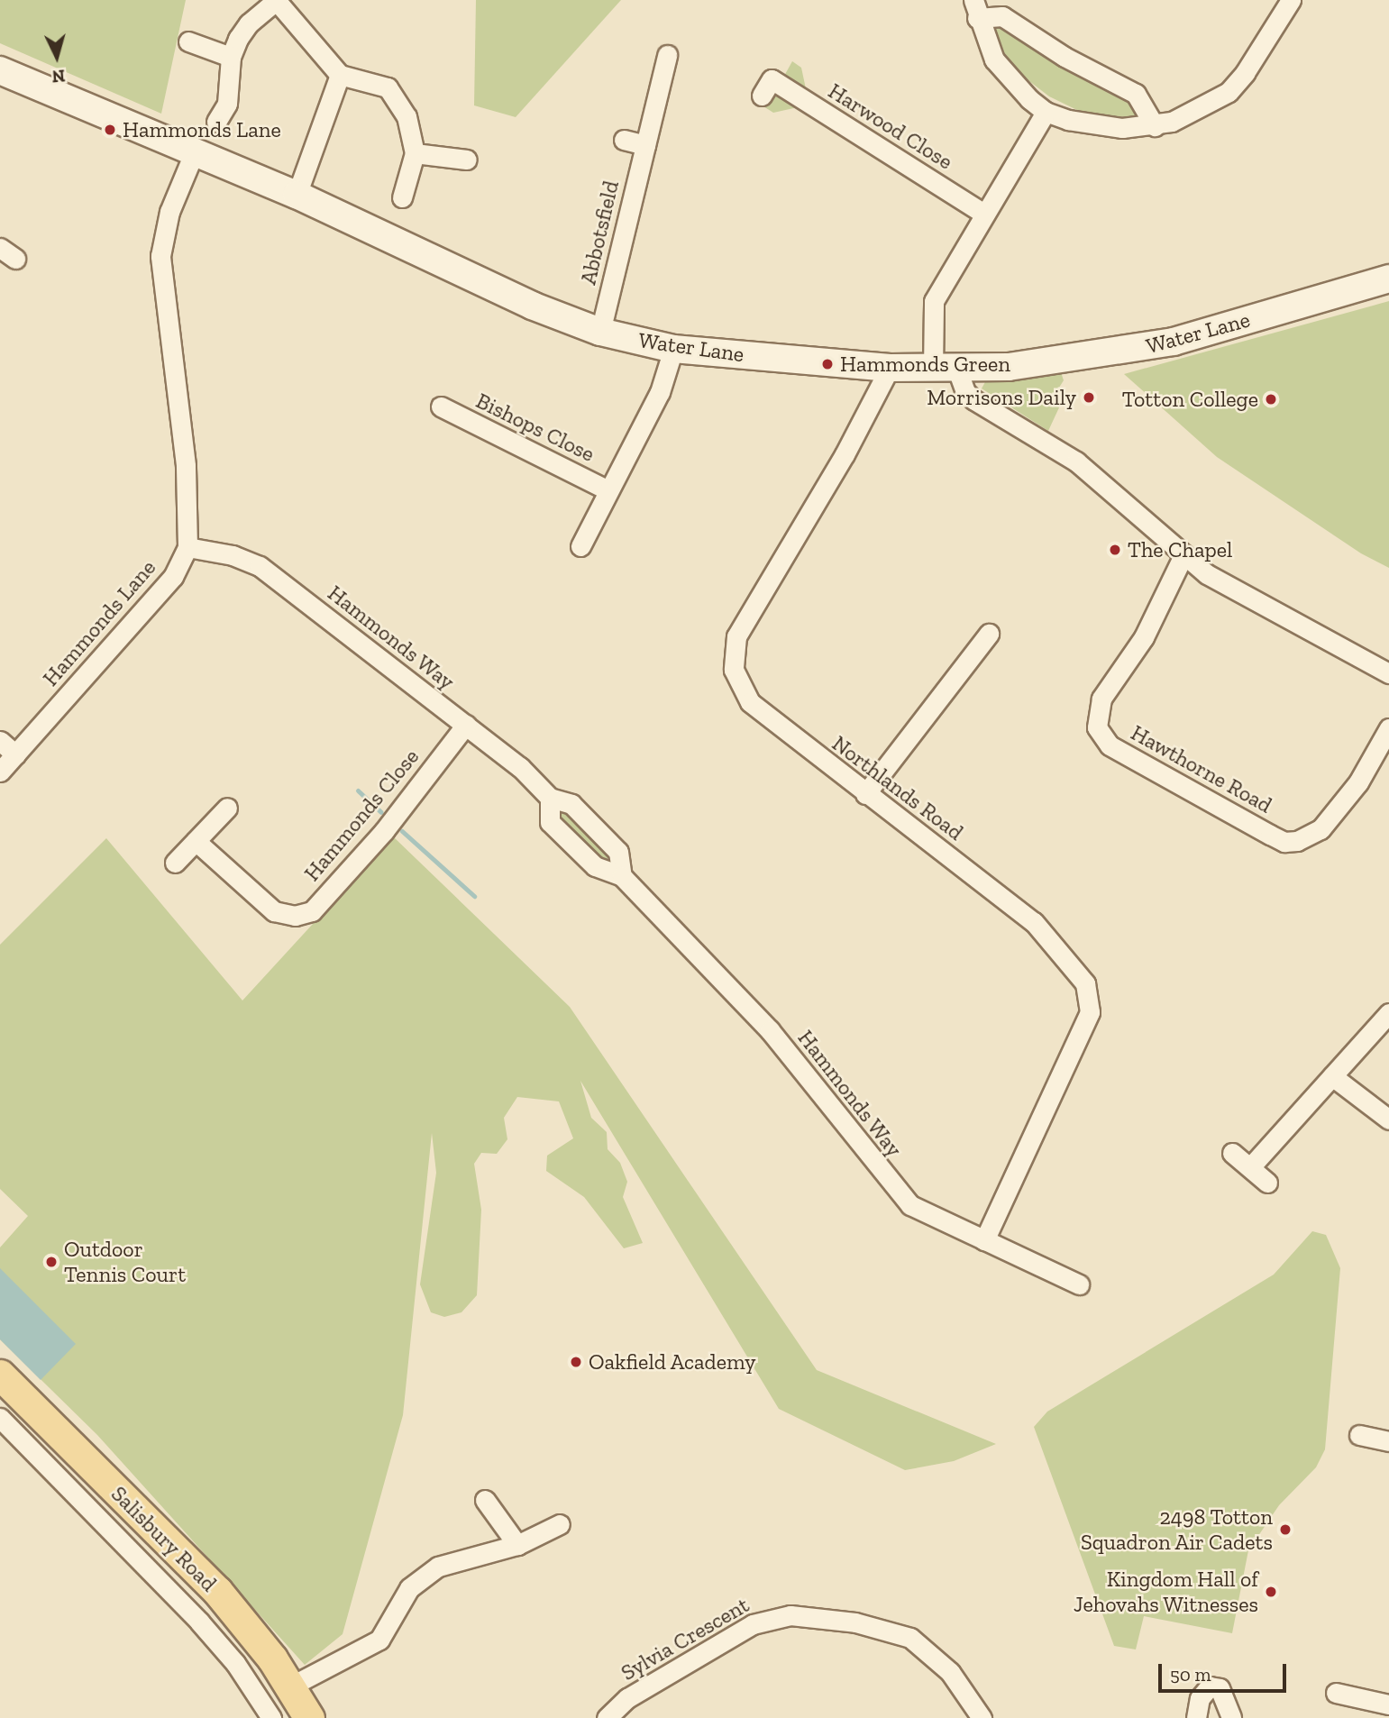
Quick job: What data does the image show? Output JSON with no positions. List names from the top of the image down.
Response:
{
  "streets": {
    "main road": ["Salisbury Road"],
    "street": [
      "Harwood Close",
      "Abbotsfield",
      "Water Lane",
      "Bishops Close",
      "Hammonds Lane",
      "Hammonds Way",
      "Hawthorne Road",
      "Northlands Road",
      "Hammonds Close",
      "Sylvia Crescent"
    ]
  },
  "crossings": [
    ["Abbotsfield", "Water Lane"],
    ["Water Lane", "Bishops Close"],
    ["Water Lane", "Hammonds Lane"],
    ["Water Lane", "Northlands Road"],
    ["Hammonds Lane", "Hammonds Way"],
    ["Hammonds Way", "Northlands Road"],
    ["Hammonds Way", "Hammonds Close"]
  ],
  "places": [
    "Hammonds Lane",
    "Hammonds Green",
    "Morrisons Daily",
    "Totton College",
    "The Chapel",
    "Outdoor Tennis Court",
    "Oakfield Academy",
    "2498 Totton Squadron Air Cadets",
    "Kingdom Hall of Jehovahs Witnesses"
  ],
  "scale_bar": "50 m",
  "north": "bottom"
}
